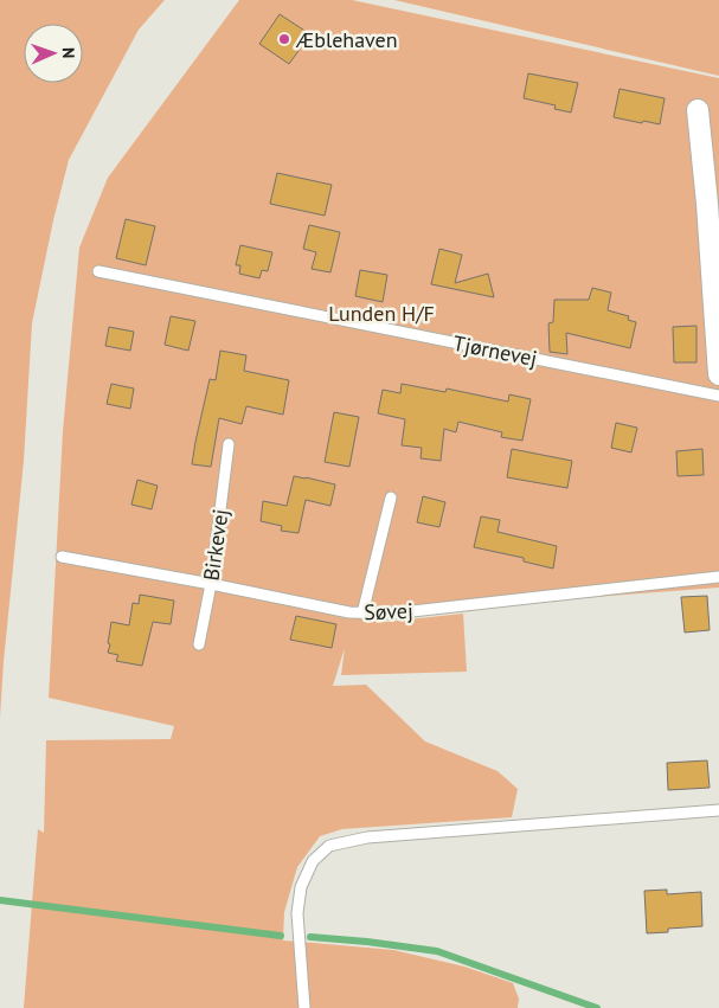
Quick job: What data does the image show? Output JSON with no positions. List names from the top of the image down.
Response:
{
  "streets": {
    "lane": ["Tjørnevej", "Birkevej", "Søvej"]
  },
  "crossings": [
    ["Birkevej", "Søvej"]
  ],
  "parks": ["Lunden H/F"],
  "places": ["Æblehaven"],
  "north": "right"
}
